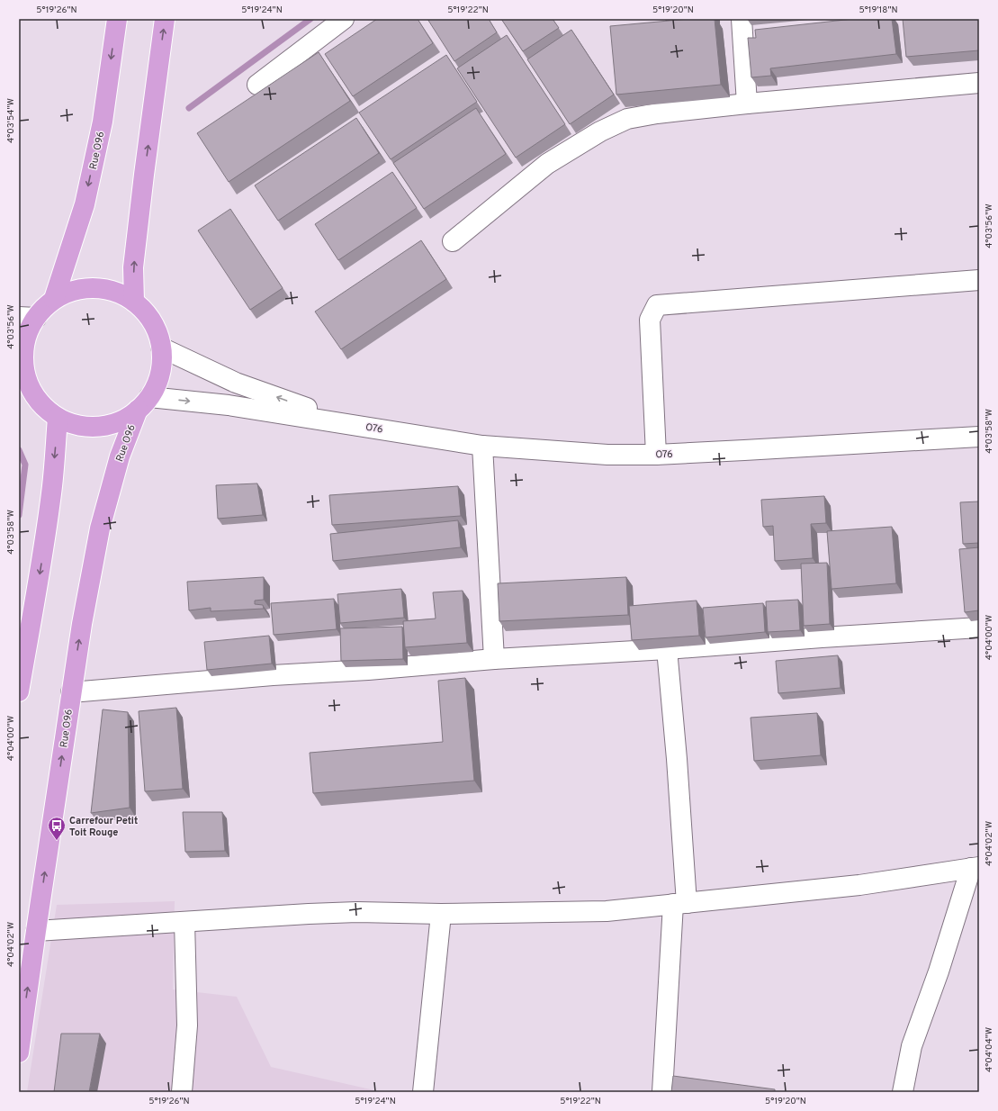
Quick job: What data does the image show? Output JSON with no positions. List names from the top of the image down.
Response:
{
  "streets": {
    "main road": ["Rue O96"],
    "street": ["O76"]
  },
  "places": {
    "bus stop": ["Carrefour Petit Toit Rouge"]
  },
  "coordinates": [
    "5°19'26\"N",
    "5°19'24\"N",
    "5°19'22\"N",
    "5°19'20\"N",
    "5°19'18\"N",
    "4°03'54\"W",
    "4°03'56\"W",
    "4°03'58\"W",
    "4°04'00\"W",
    "4°04'02\"W",
    "4°04'04\"W"
  ]
}
